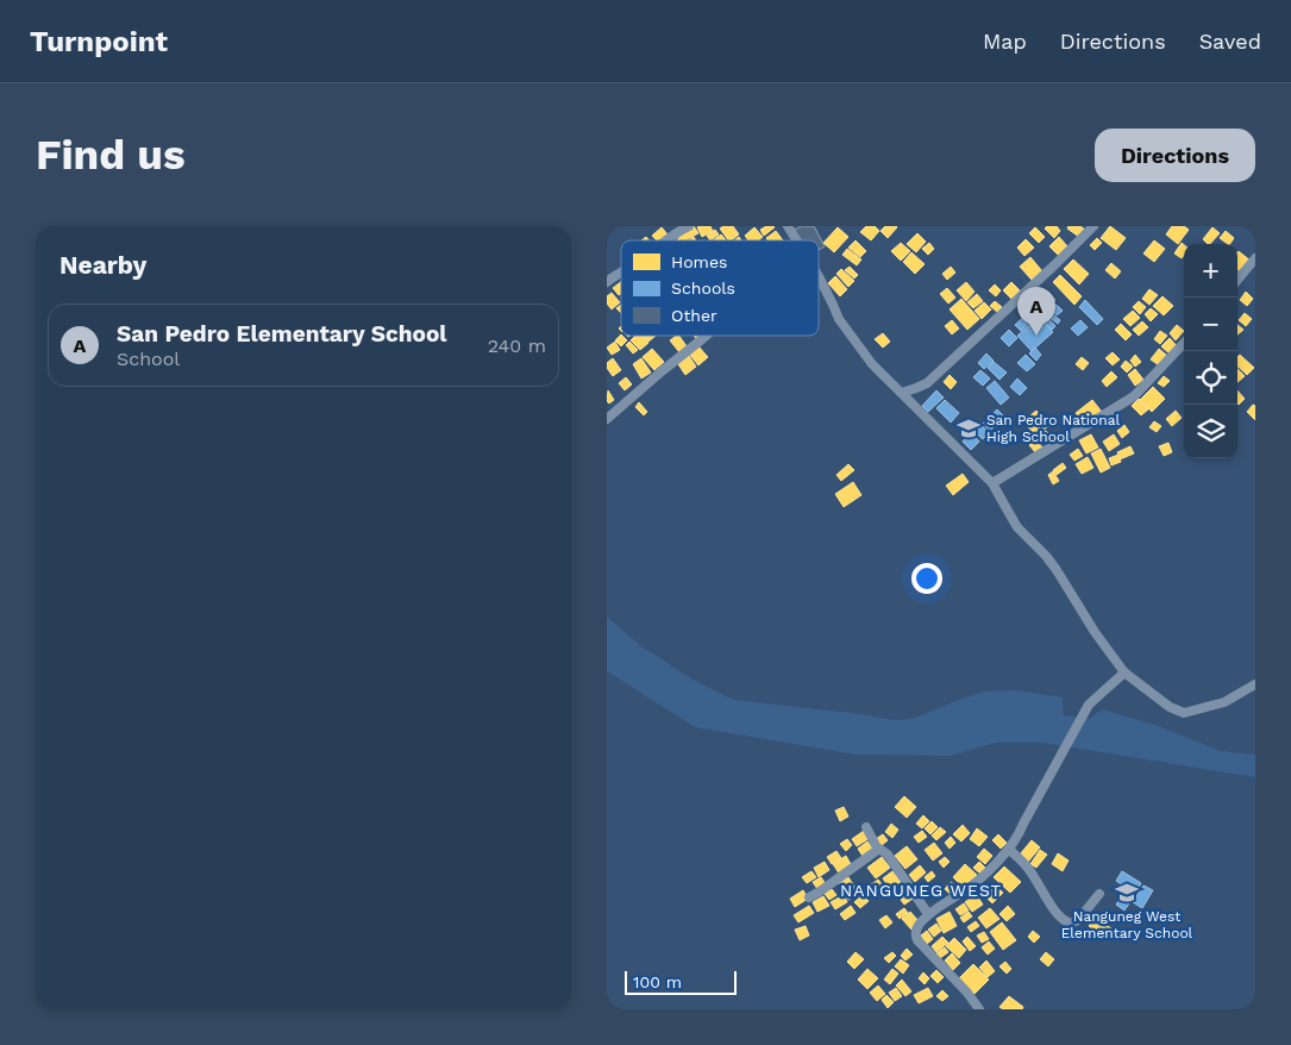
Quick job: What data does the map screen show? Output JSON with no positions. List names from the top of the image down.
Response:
{
  "districts": ["NANGUNEG WEST"],
  "places": {
    "school or university": ["San Pedro National High School", "Nanguneg West Elementary School"]
  },
  "legend": ["Homes", "Schools", "Other"],
  "scale_bar": "100 m",
  "page": {
    "header": "Turnpoint",
    "nav": ["Map", "Directions", "Saved"],
    "buttons": "Directions",
    "title": "Find us",
    "heading": "Nearby",
    "map_buttons": ["+", "−"],
    "pins": "A",
    "list": [
      {
        "mark": "A",
        "name": "San Pedro Elementary School",
        "note": "School",
        "value": "240 m"
      }
    ],
    "scale": "100 m"
  }
}
